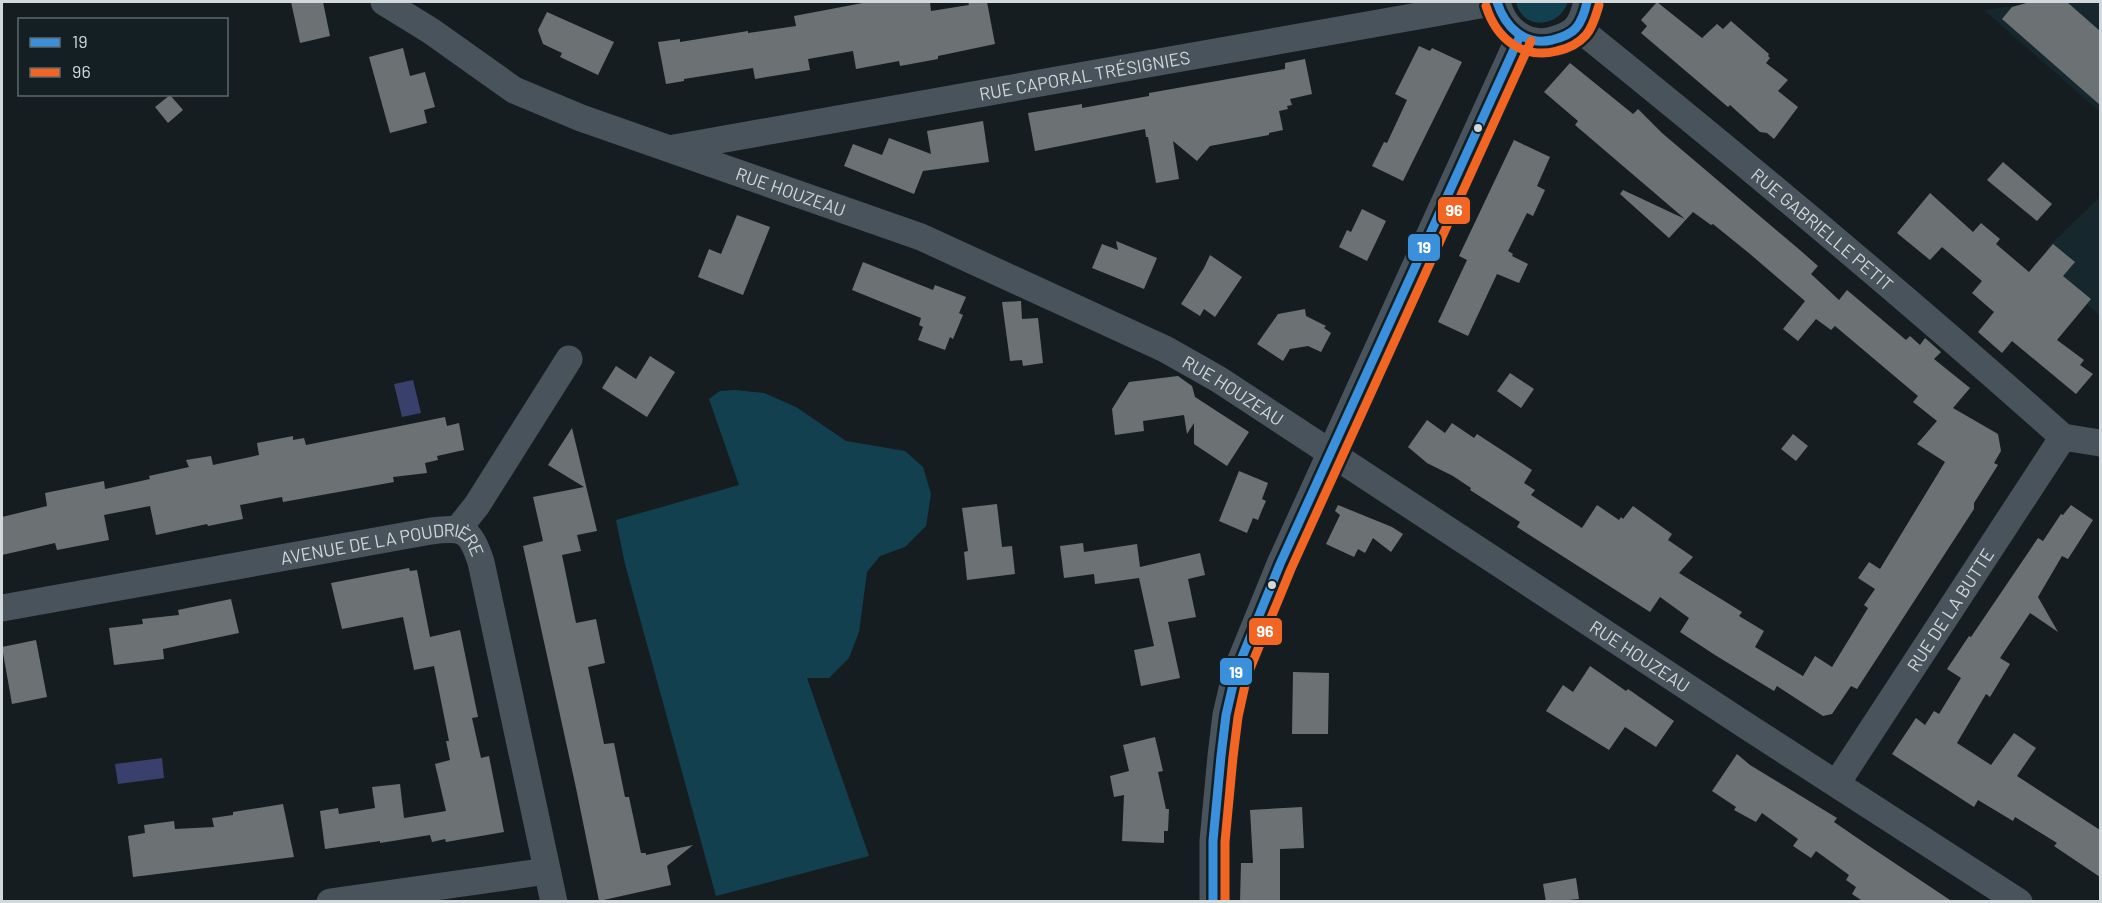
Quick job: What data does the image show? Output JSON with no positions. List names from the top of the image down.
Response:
{
  "streets": {
    "street": [
      "RUE CAPORAL TRÉSIGNIES",
      "RUE HOUZEAU",
      "RUE GABRIELLE PETIT",
      "AVENUE DE LA POUDRIÈRE",
      "RUE DE LA BUTTE"
    ]
  },
  "crossings": [
    ["RUE CAPORAL TRÉSIGNIES", "RUE HOUZEAU"],
    ["RUE HOUZEAU", "RUE DE LA BUTTE"],
    ["RUE GABRIELLE PETIT", "RUE DE LA BUTTE"]
  ],
  "lines": ["transit line 19", "transit line 96"],
  "legend": ["19", "96"]
}
